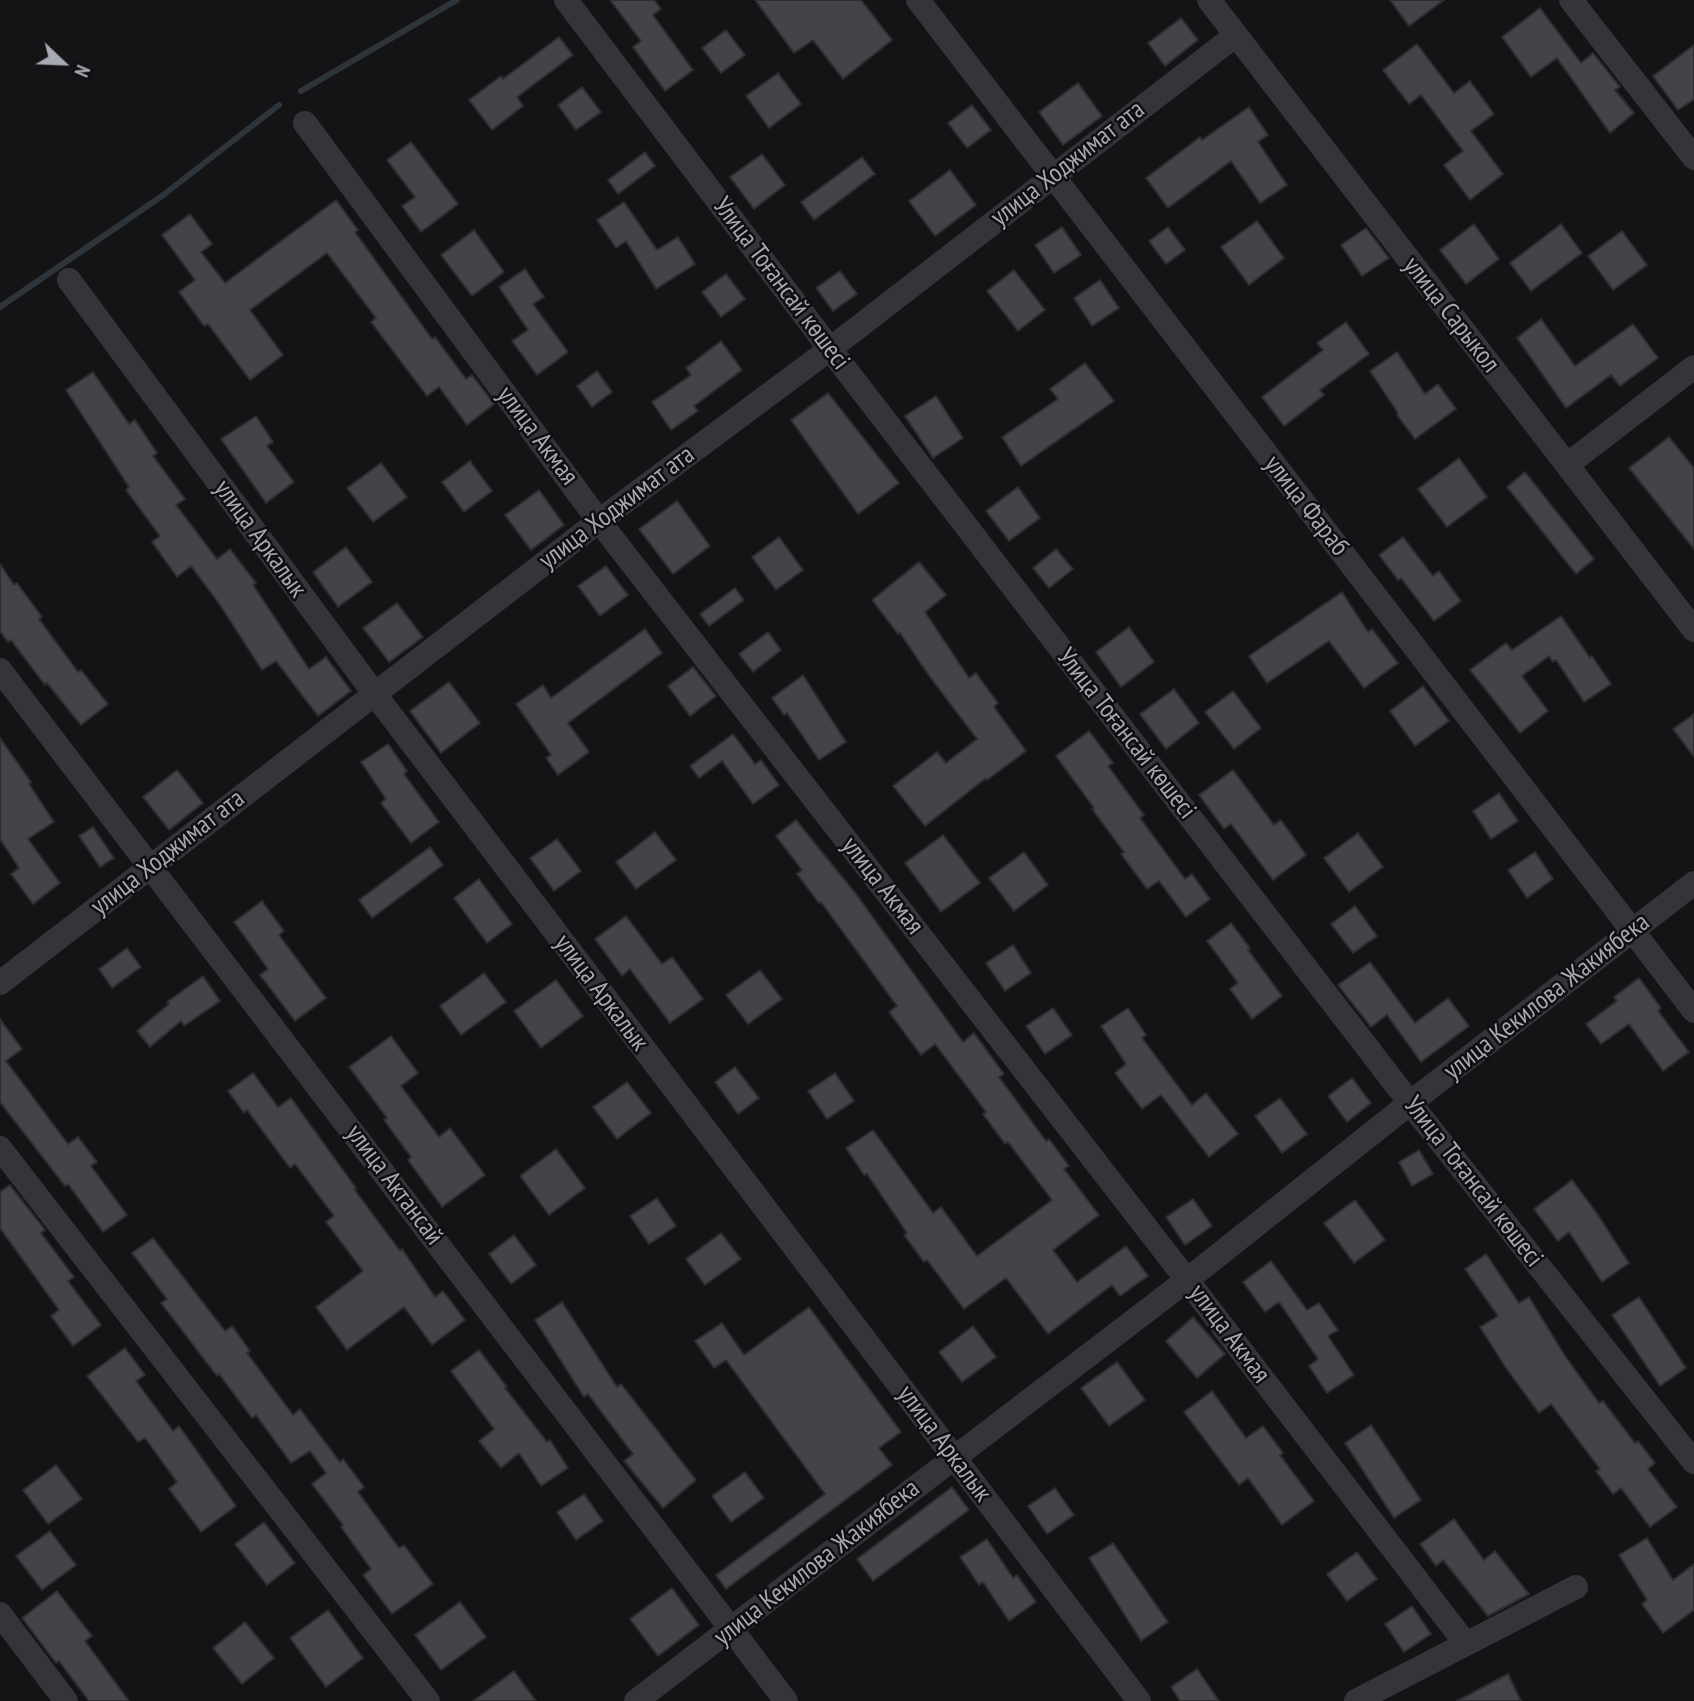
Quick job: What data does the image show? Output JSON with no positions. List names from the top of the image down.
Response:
{
  "streets": {
    "street": [
      "улица Ходжимат ата",
      "Улица Тоғансай көшесі",
      "улица Сарыкол",
      "улица Акмая",
      "улица Фараб",
      "улица Аркалык",
      "улица Кекилова Жакиябека",
      "улица Актансай"
    ]
  },
  "crossings": [
    ["улица Ходжимат ата", "Улица Тоғансай көшесі"],
    ["улица Ходжимат ата", "улица Сарыкол"],
    ["улица Ходжимат ата", "улица Акмая"],
    ["улица Ходжимат ата", "улица Фараб"],
    ["улица Ходжимат ата", "улица Аркалык"],
    ["улица Ходжимат ата", "улица Актансай"],
    ["Улица Тоғансай көшесі", "улица Кекилова Жакиябека"],
    ["улица Акмая", "улица Кекилова Жакиябека"],
    ["улица Фараб", "улица Кекилова Жакиябека"],
    ["улица Аркалык", "улица Кекилова Жакиябека"],
    ["улица Кекилова Жакиябека", "улица Актансай"]
  ],
  "north": "bottom right"
}
